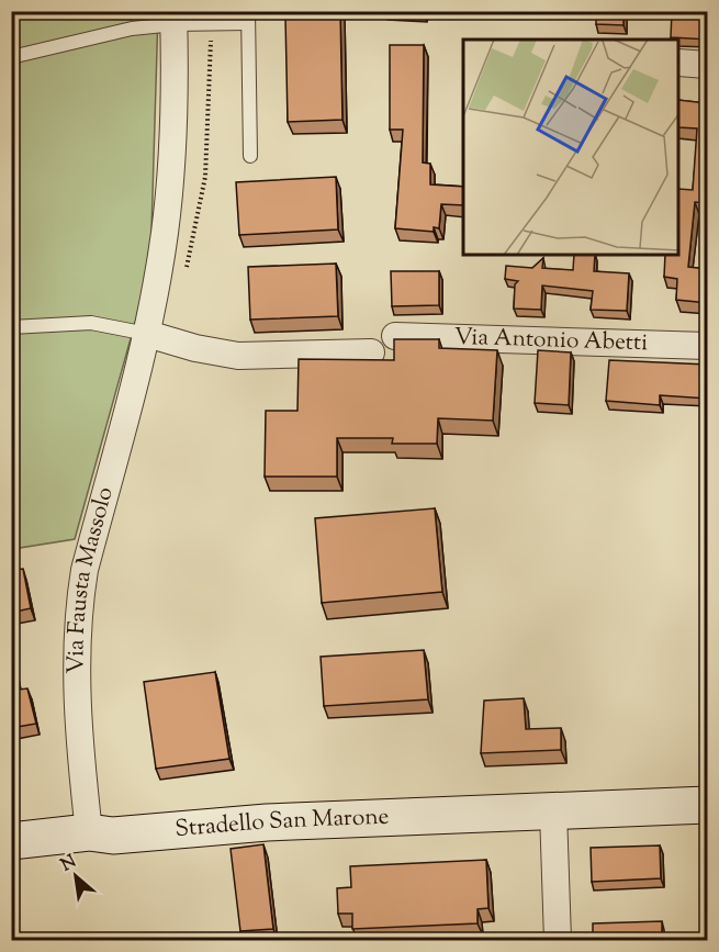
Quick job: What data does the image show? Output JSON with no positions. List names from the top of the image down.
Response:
{
  "streets": {
    "street": ["Via Antonio Abetti", "Via Fausta Massolo", "Stradello San Marone"]
  },
  "crossings": [
    ["Via Fausta Massolo", "Stradello San Marone"]
  ],
  "north": "top left"
}
